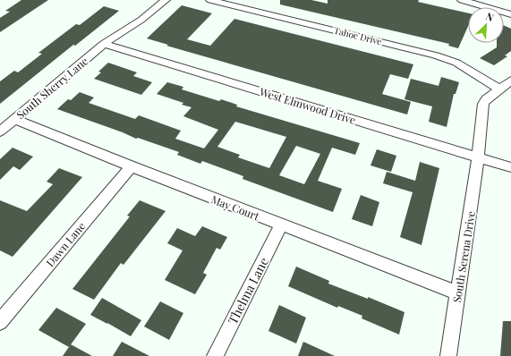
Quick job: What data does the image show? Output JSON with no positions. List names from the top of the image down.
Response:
{
  "streets": {
    "street": [
      "Tahoe Drive",
      "South Sherry Lane",
      "West Elmwood Drive",
      "May Court",
      "Dawn Lane",
      "South Serena Drive",
      "Thelma Lane"
    ]
  },
  "crossings": [
    ["Tahoe Drive", "South Serena Drive"],
    ["South Sherry Lane", "West Elmwood Drive"],
    ["South Sherry Lane", "May Court"],
    ["West Elmwood Drive", "South Serena Drive"],
    ["May Court", "Dawn Lane"],
    ["May Court", "South Serena Drive"],
    ["May Court", "Thelma Lane"]
  ],
  "north": "top right"
}
